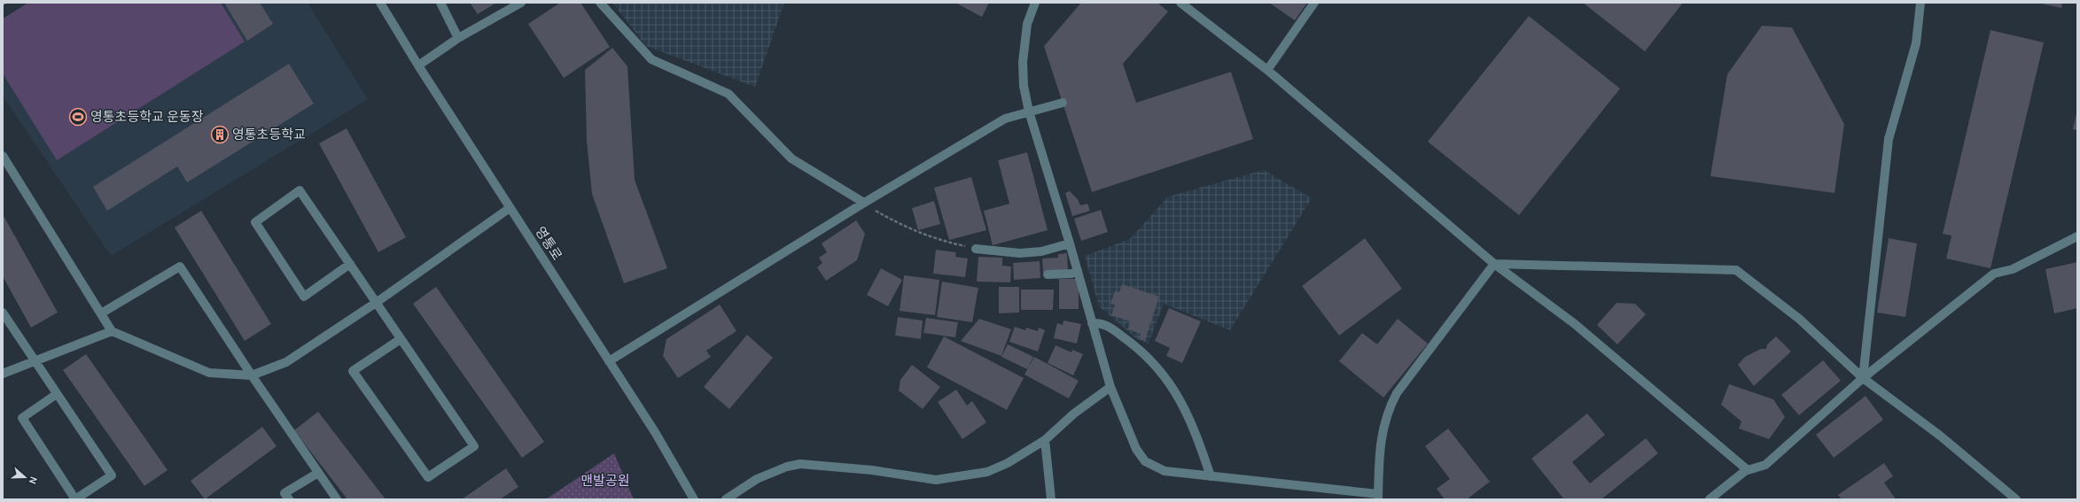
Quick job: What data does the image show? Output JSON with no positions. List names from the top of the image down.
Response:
{
  "streets": {
    "street": ["영통로"]
  },
  "parks": ["맨발공원"],
  "places": {
    "sports": ["영통초등학교 운동장"],
    "building": ["영통초등학교"]
  },
  "north": "right"
}
